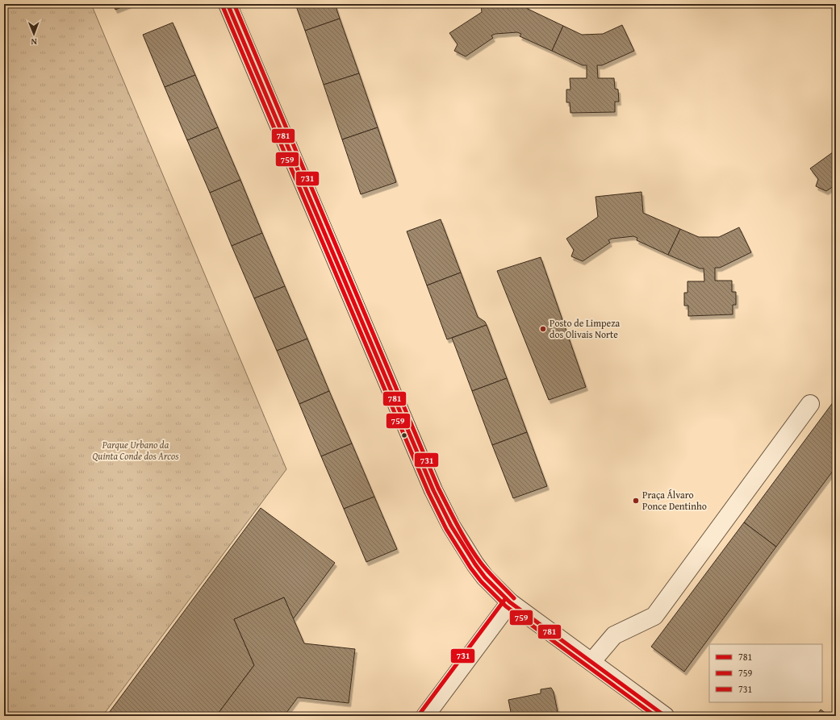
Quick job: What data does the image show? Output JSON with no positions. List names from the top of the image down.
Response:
{
  "parks": ["Parque Urbano da Quinta Conde dos Arcos"],
  "places": ["Posto de Limpeza dos Olivais Norte", "Praça Álvaro Ponce Dentinho"],
  "lines": ["transit line 781", "transit line 731", "transit line 759"],
  "legend": ["781", "759", "731"],
  "north": "bottom"
}
